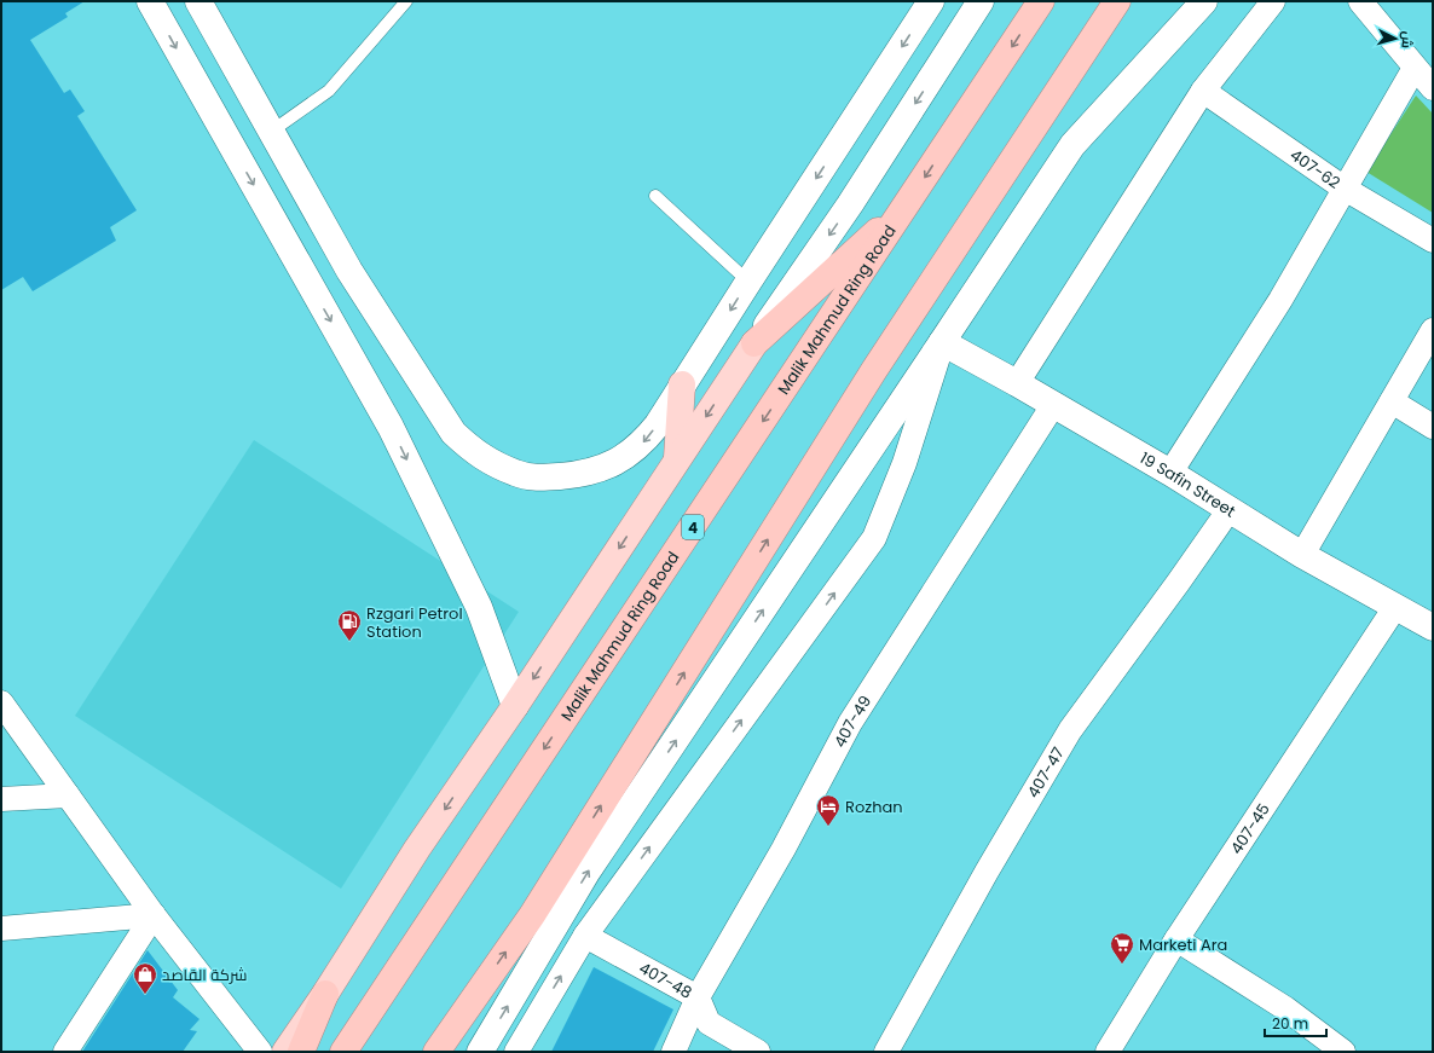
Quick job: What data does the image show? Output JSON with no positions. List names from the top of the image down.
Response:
{
  "streets": {
    "highway": ["Malik Mahmud Ring Road", "4"],
    "street": [
      "407-62",
      "19 Safin Street",
      "407-49",
      "407-47",
      "407-45",
      "407-48"
    ]
  },
  "crossings": [
    ["19 Safin Street", "407-49"],
    ["19 Safin Street", "407-47"],
    ["19 Safin Street", "407-45"],
    ["407-49", "407-48"]
  ],
  "places": {
    "fuel station": ["Rzgari Petrol Station"],
    "hotel": ["Rozhan"],
    "supermarket": ["Marketi Ara"],
    "shop": ["شركة القاصد"]
  },
  "scale_bar": "20 m",
  "north": "right"
}
